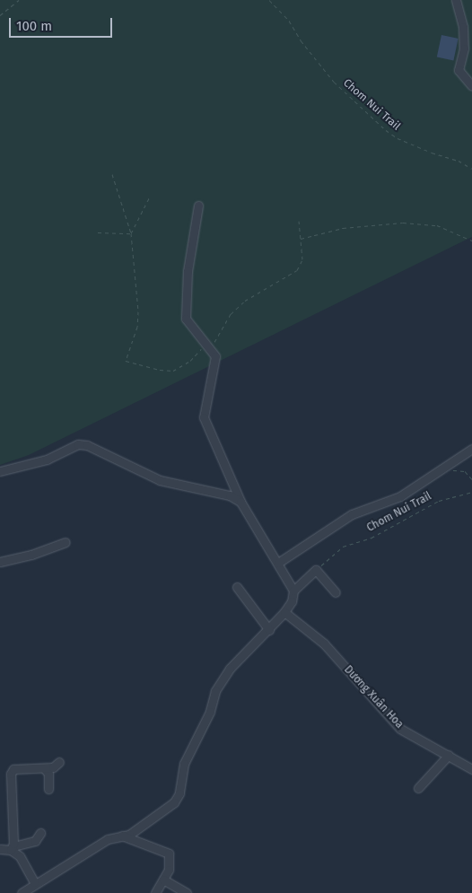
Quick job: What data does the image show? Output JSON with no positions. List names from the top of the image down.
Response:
{
  "streets": {
    "street": ["Dương Xuân Hoa"],
    "path": ["Chom Nui Trail"]
  },
  "scale_bar": "100 m"
}
